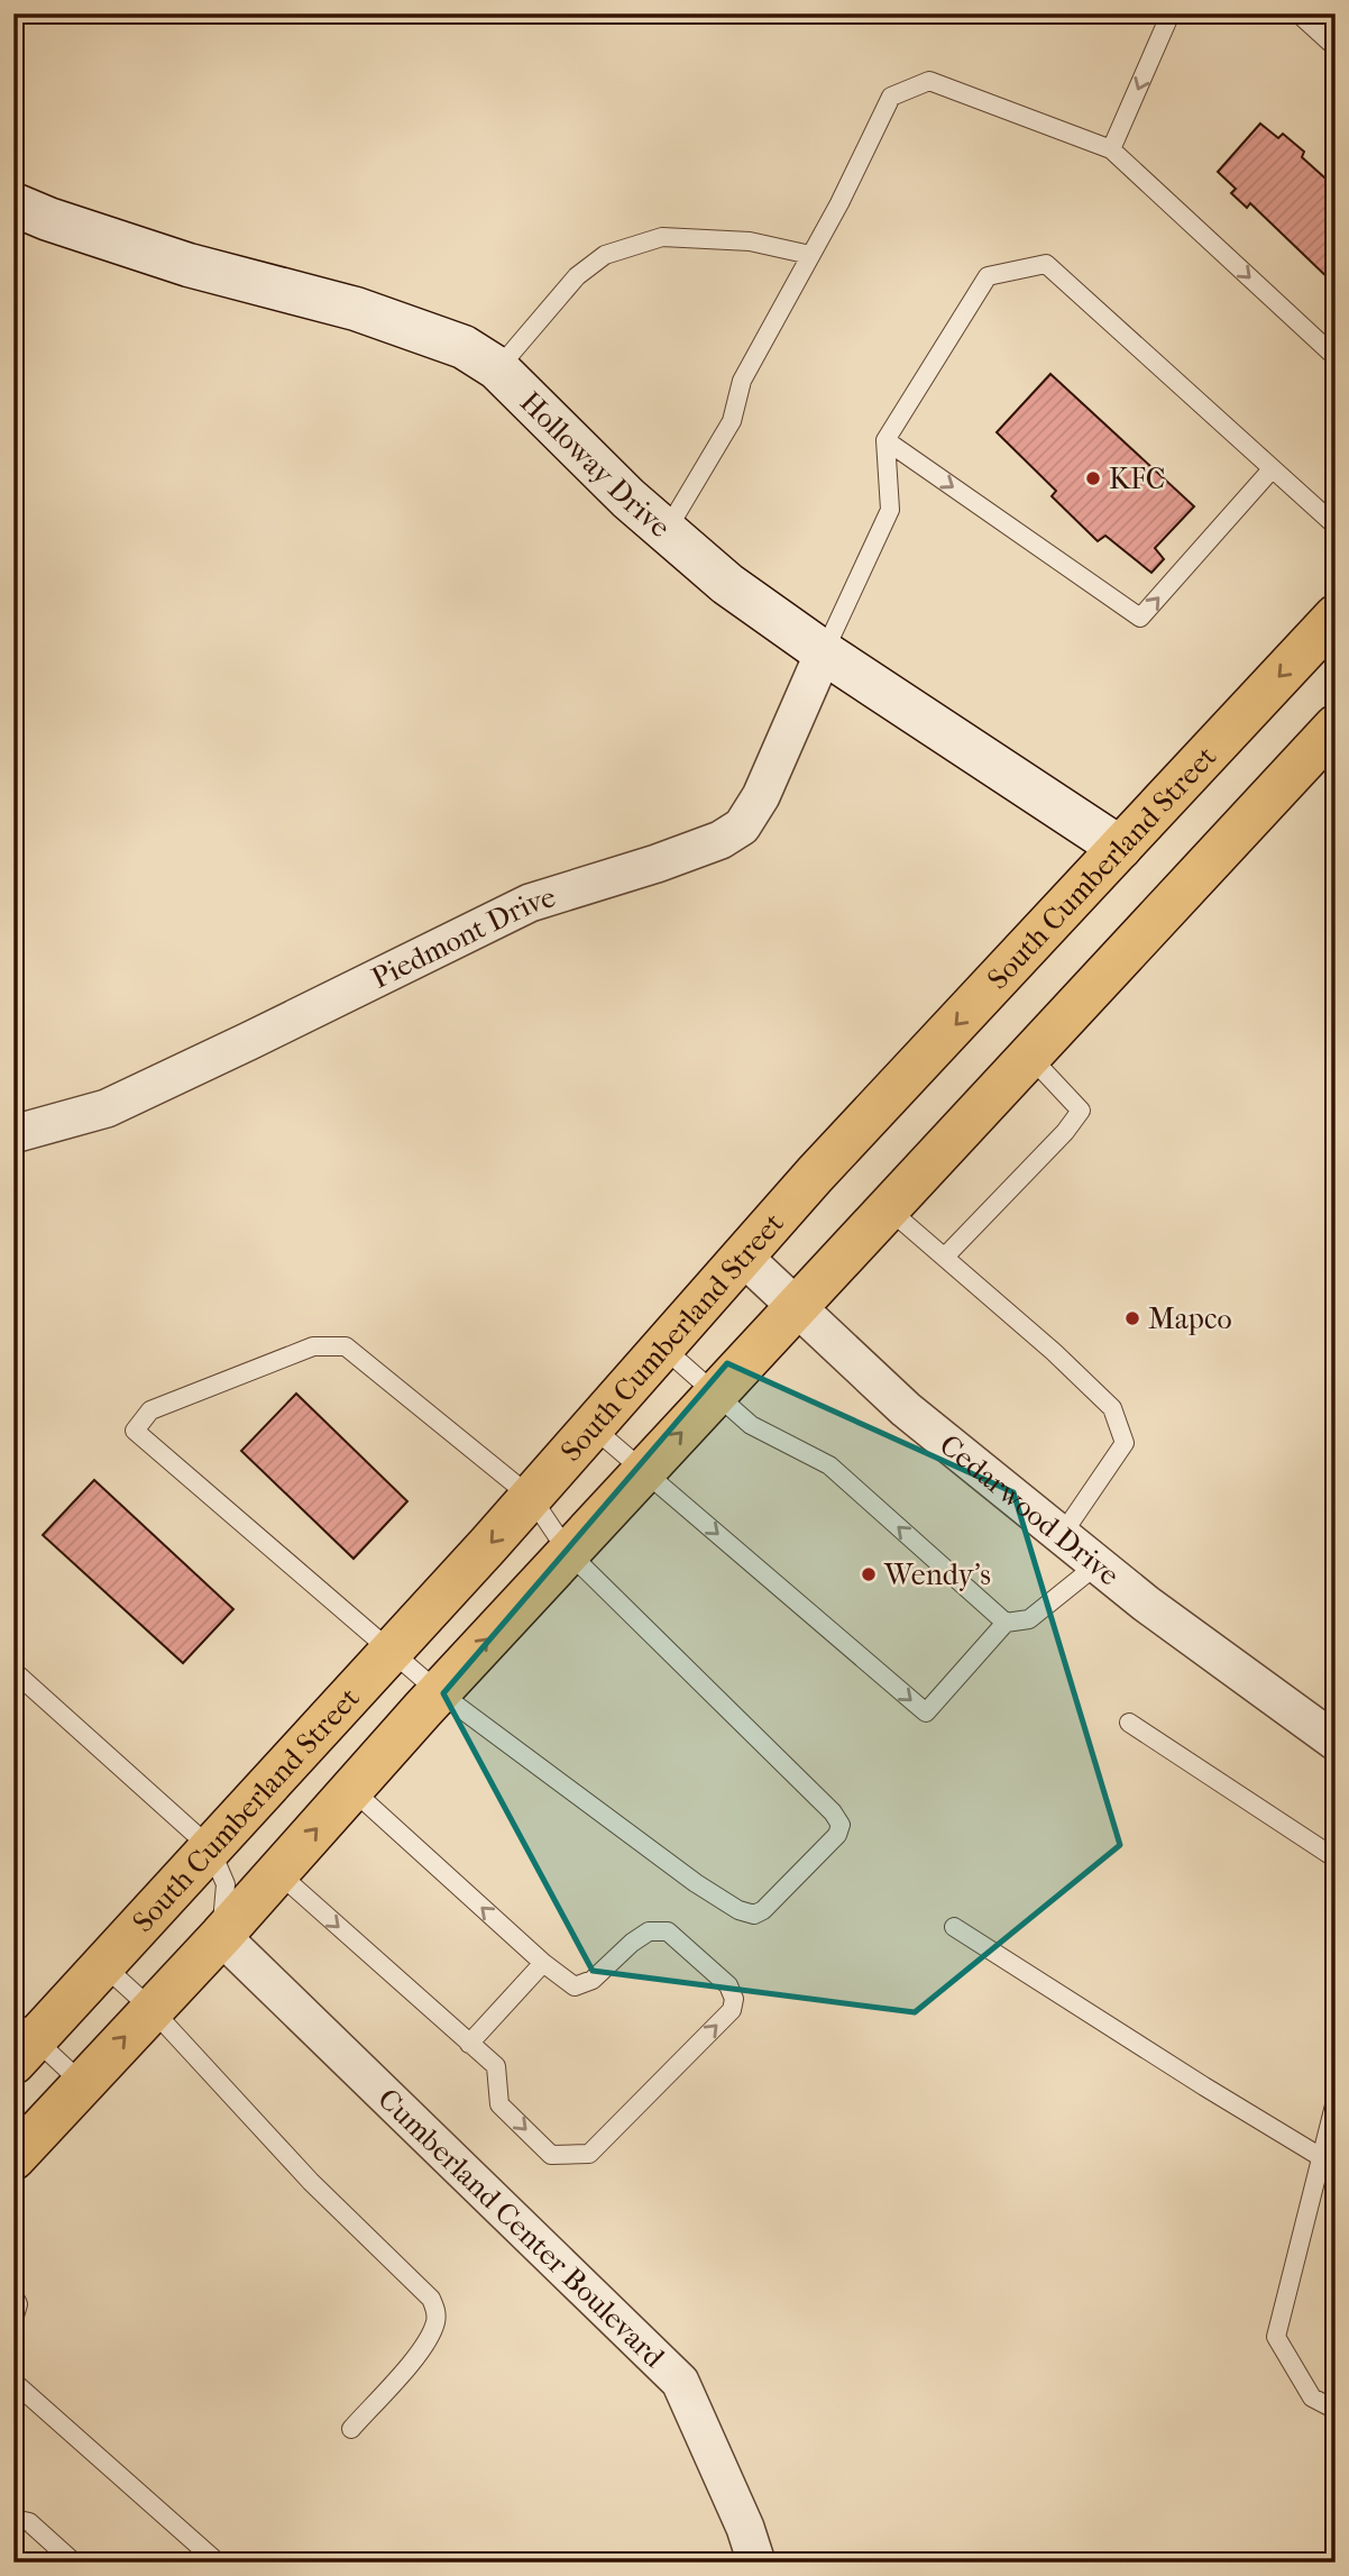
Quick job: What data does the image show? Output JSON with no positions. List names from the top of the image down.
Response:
{
  "streets": {
    "main road": ["South Cumberland Street"],
    "street": [
      "Holloway Drive",
      "Piedmont Drive",
      "Cedarwood Drive",
      "Cumberland Center Boulevard"
    ]
  },
  "crossings": [
    ["Holloway Drive", "South Cumberland Street"],
    ["Holloway Drive", "Piedmont Drive"],
    ["South Cumberland Street", "Cedarwood Drive"],
    ["South Cumberland Street", "Cumberland Center Boulevard"]
  ],
  "places": ["KFC", "Mapco", "Wendy's"]
}
